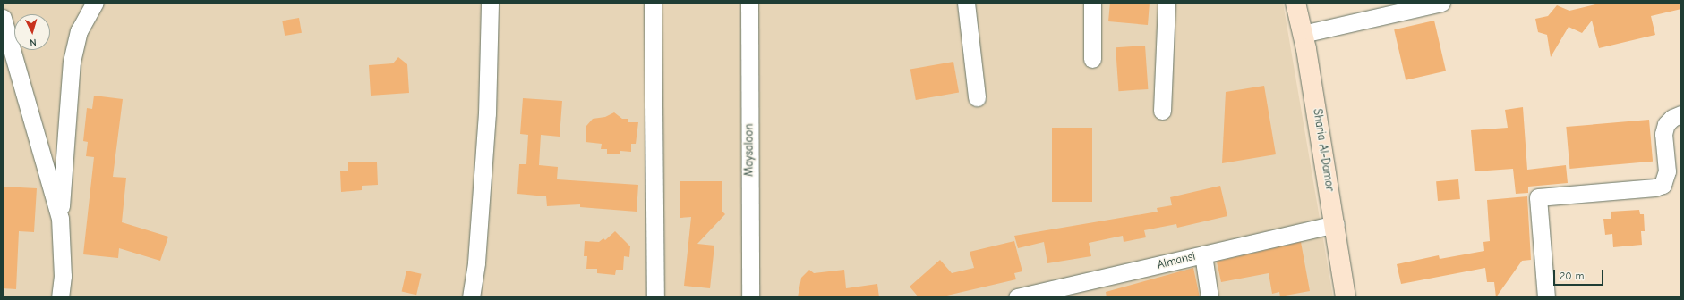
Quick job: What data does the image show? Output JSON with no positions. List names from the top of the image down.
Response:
{
  "streets": {
    "street": ["Maysaloon", "Sharia Al-Damor", "Almansi"]
  },
  "crossings": [
    ["Sharia Al-Damor", "Almansi"]
  ],
  "scale_bar": "20 m",
  "north": "bottom"
}
